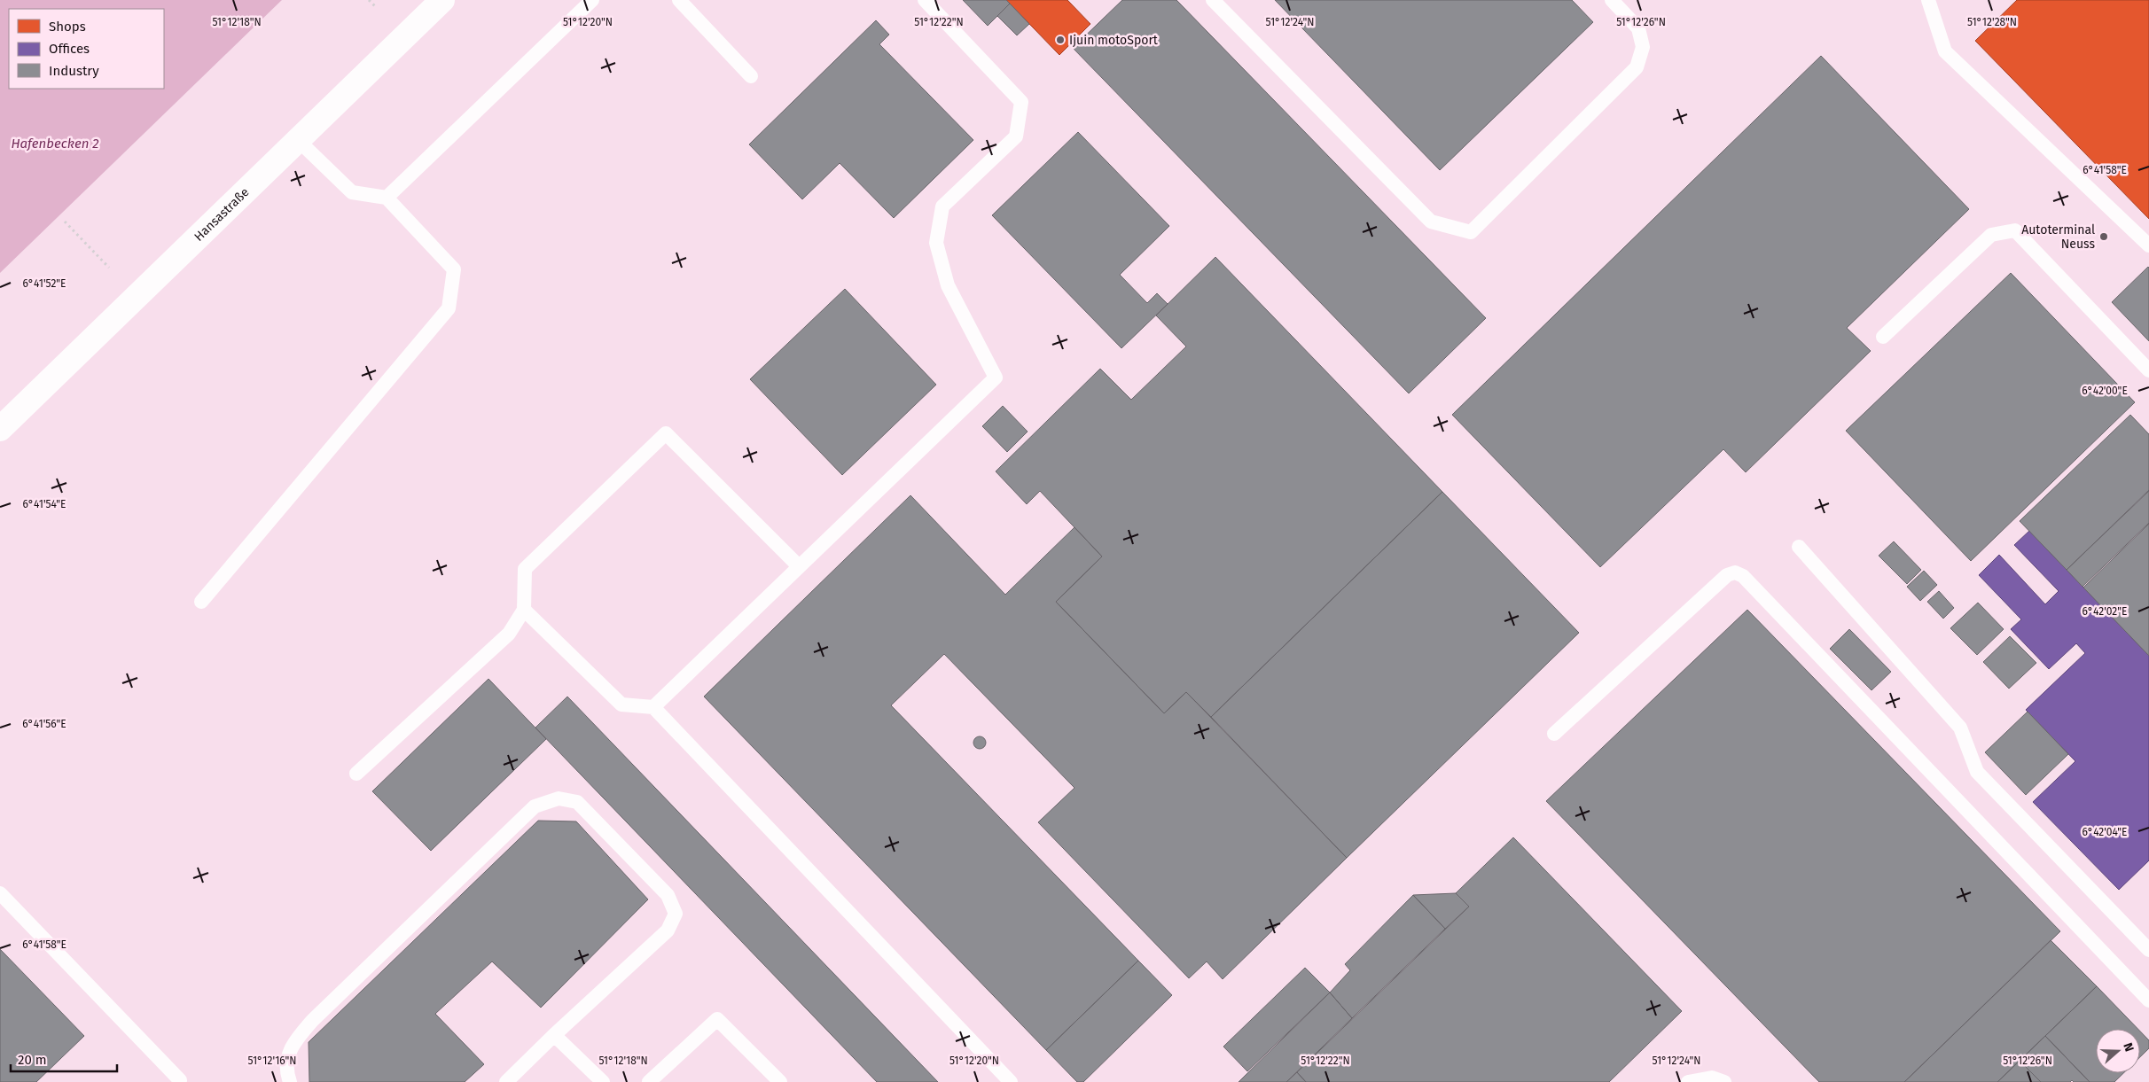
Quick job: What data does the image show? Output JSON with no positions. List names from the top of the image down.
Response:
{
  "streets": {
    "street": ["Hansastraße"]
  },
  "water": ["Hafenbecken 2"],
  "places": ["Ijuin motoSport", "Autoterminal Neuss"],
  "legend": ["Shops", "Offices", "Industry"],
  "scale_bar": "20 m",
  "north": "right",
  "coordinates": [
    "51°12'18\"N",
    "51°12'20\"N",
    "51°12'22\"N",
    "51°12'24\"N",
    "51°12'26\"N",
    "51°12'28\"N",
    "6°41'58\"E",
    "6°41'52\"E",
    "6°42'00\"E",
    "6°41'54\"E",
    "6°42'02\"E",
    "6°41'56\"E",
    "6°42'04\"E",
    "51°12'16\"N"
  ]
}
